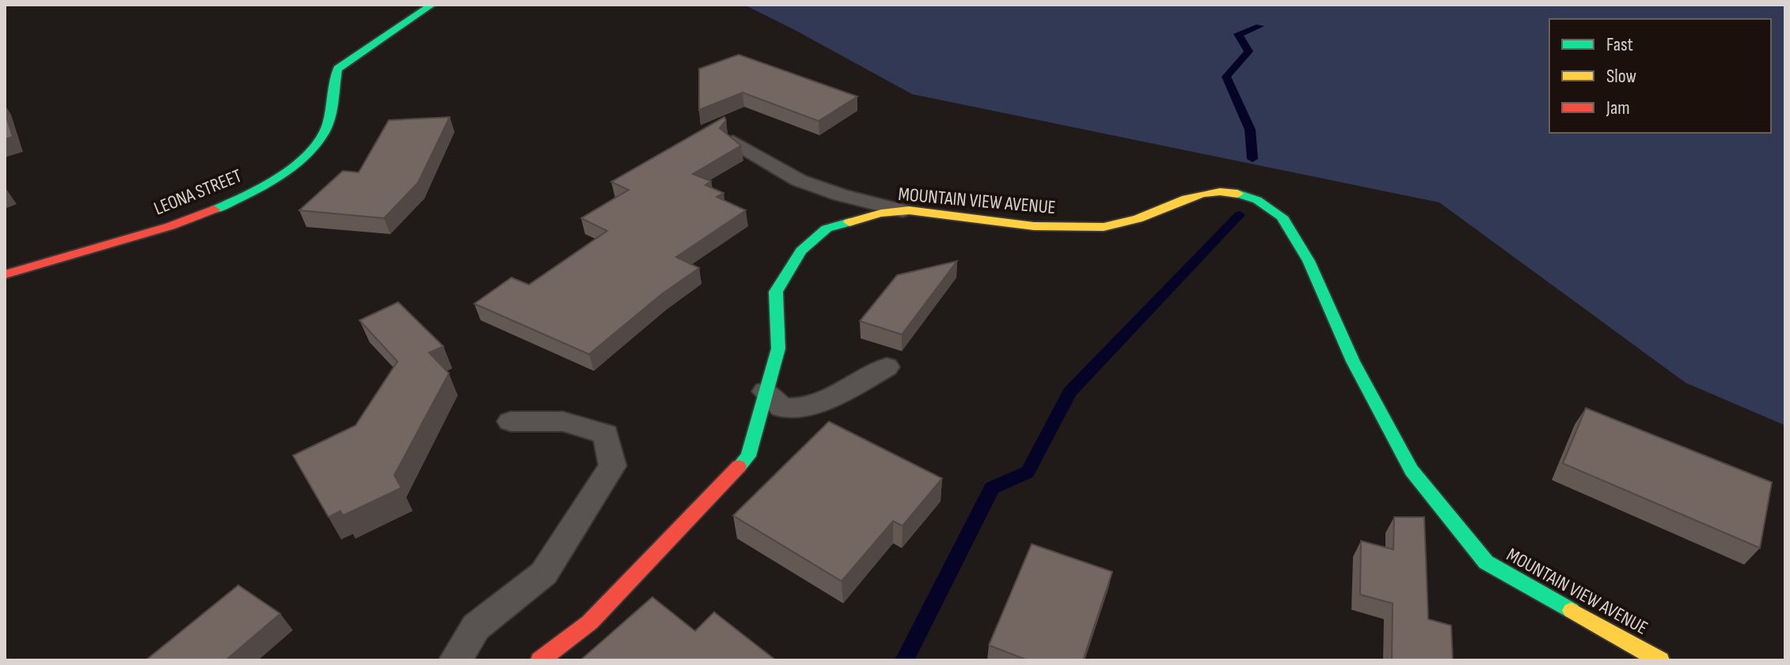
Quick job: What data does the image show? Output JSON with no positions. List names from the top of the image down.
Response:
{
  "streets": {
    "street": ["LEONA STREET", "MOUNTAIN VIEW AVENUE"]
  },
  "legend": ["Fast", "Slow", "Jam"]
}
